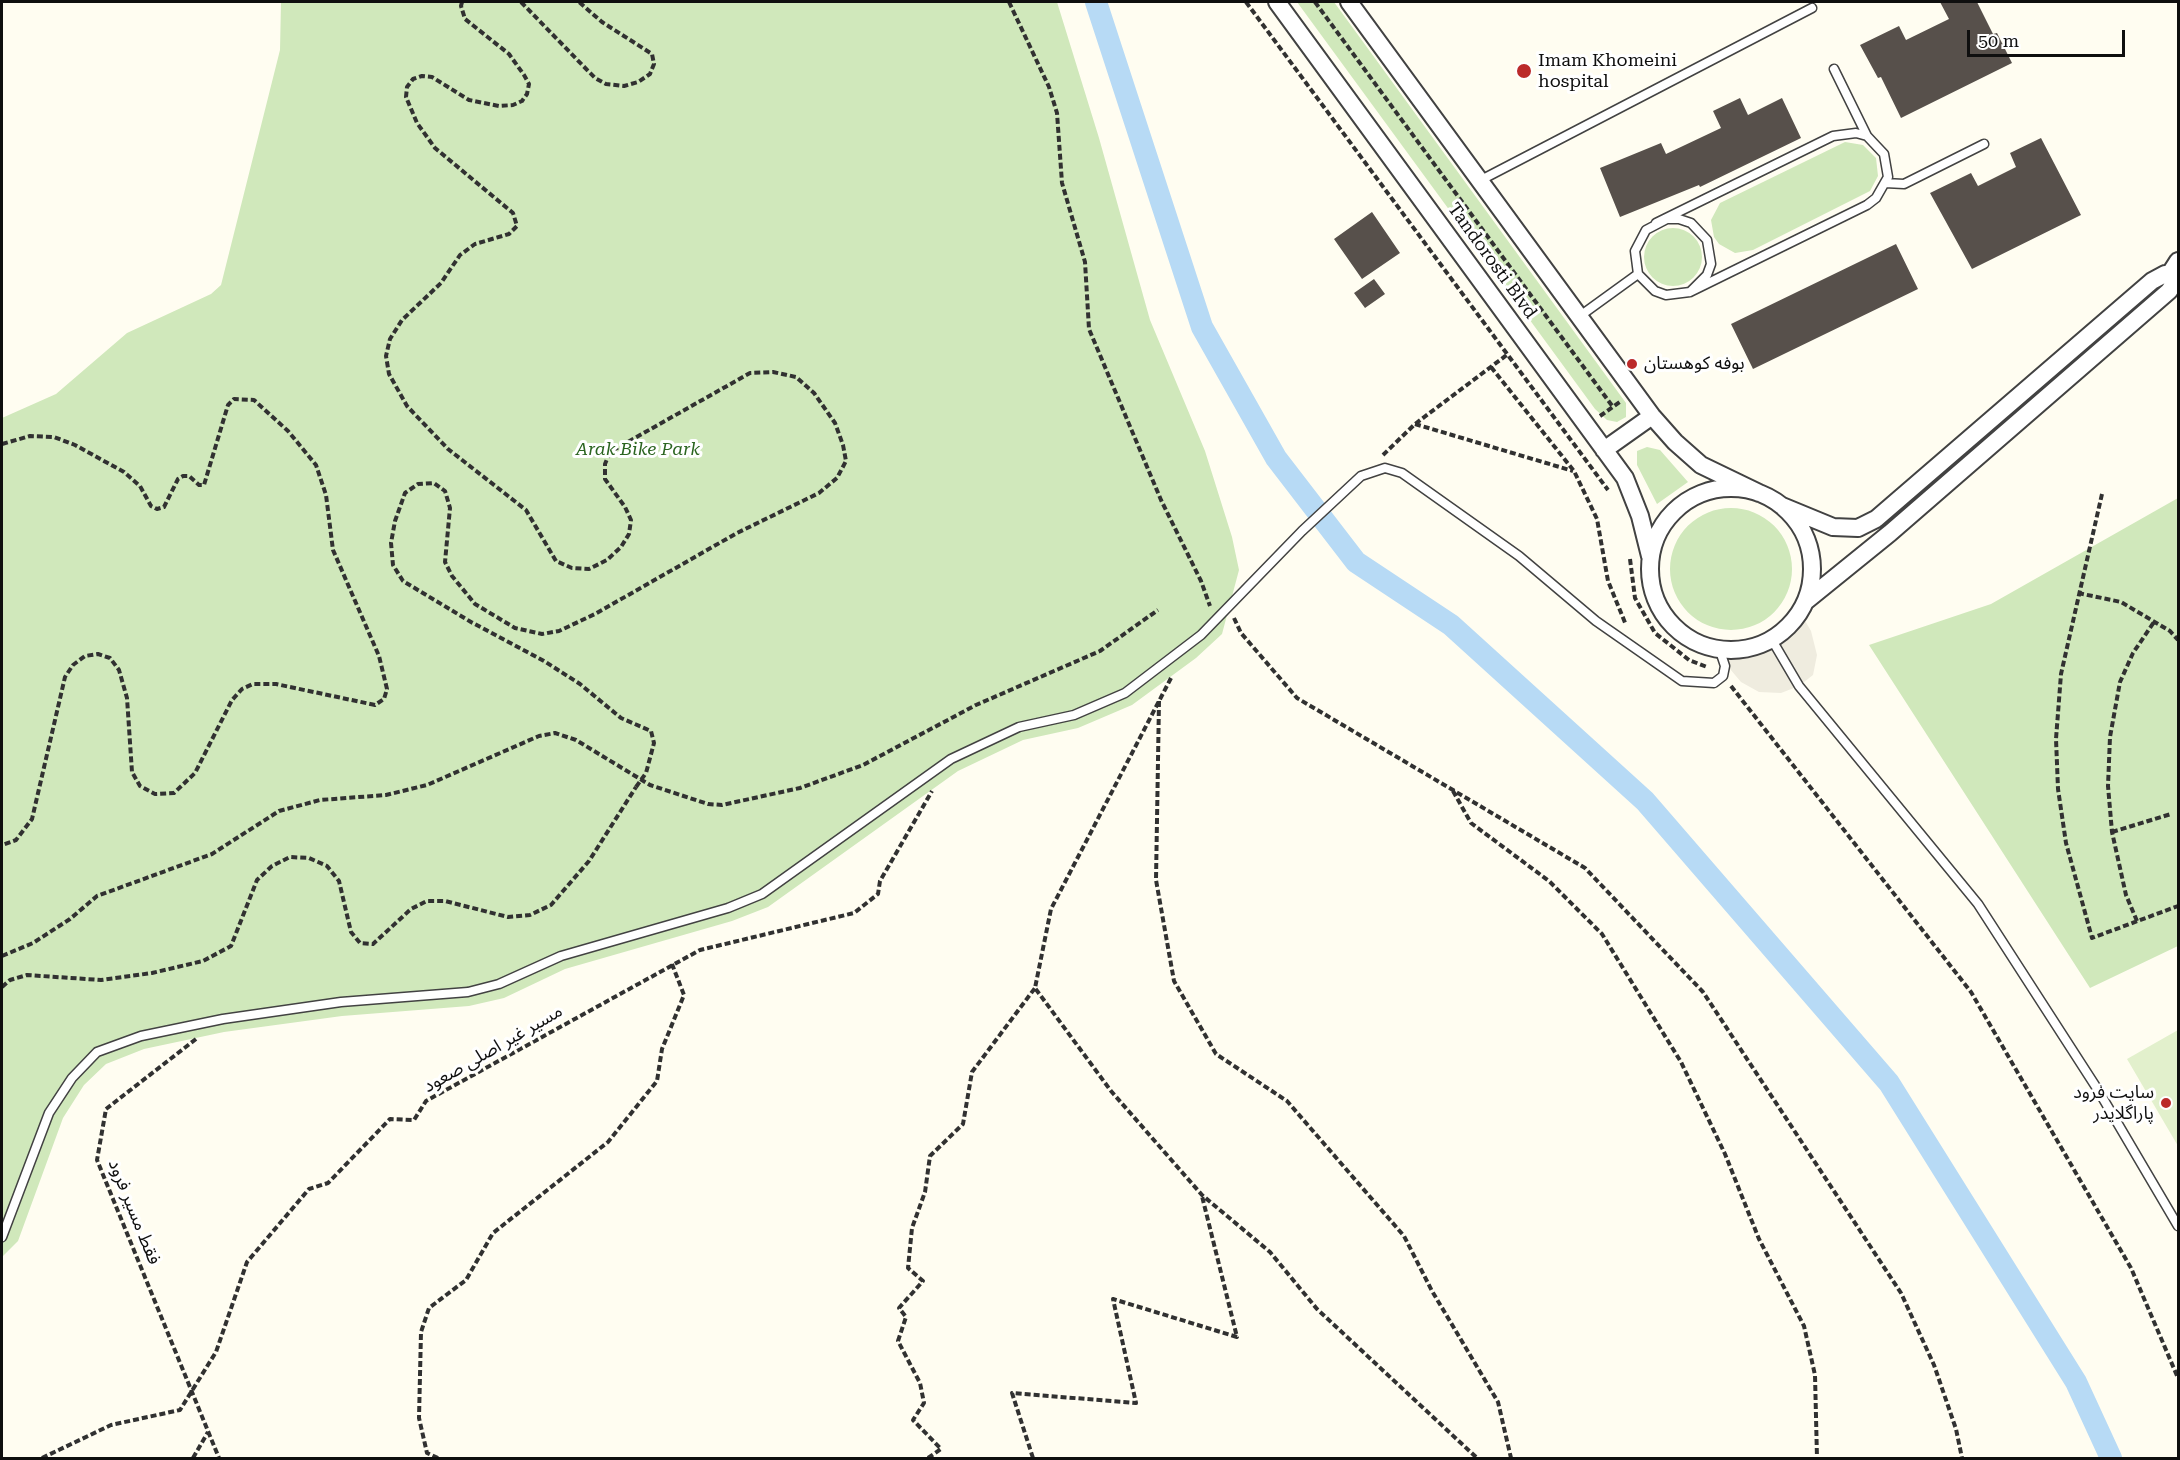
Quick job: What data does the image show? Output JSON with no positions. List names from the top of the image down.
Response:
{
  "streets": {
    "street": ["Tandorosti Blvd"],
    "path": ["مسیر غیر اصلی صعود", "فقط مسیر فرود"]
  },
  "crossings": [
    ["مسیر غیر اصلی صعود", "فقط مسیر فرود"]
  ],
  "parks": ["Arak Bike Park"],
  "places": ["Imam Khomeini hospital", "بوفه کوهستان", "سایت فرود پاراگلایدر"],
  "scale_bar": "50 m"
}
